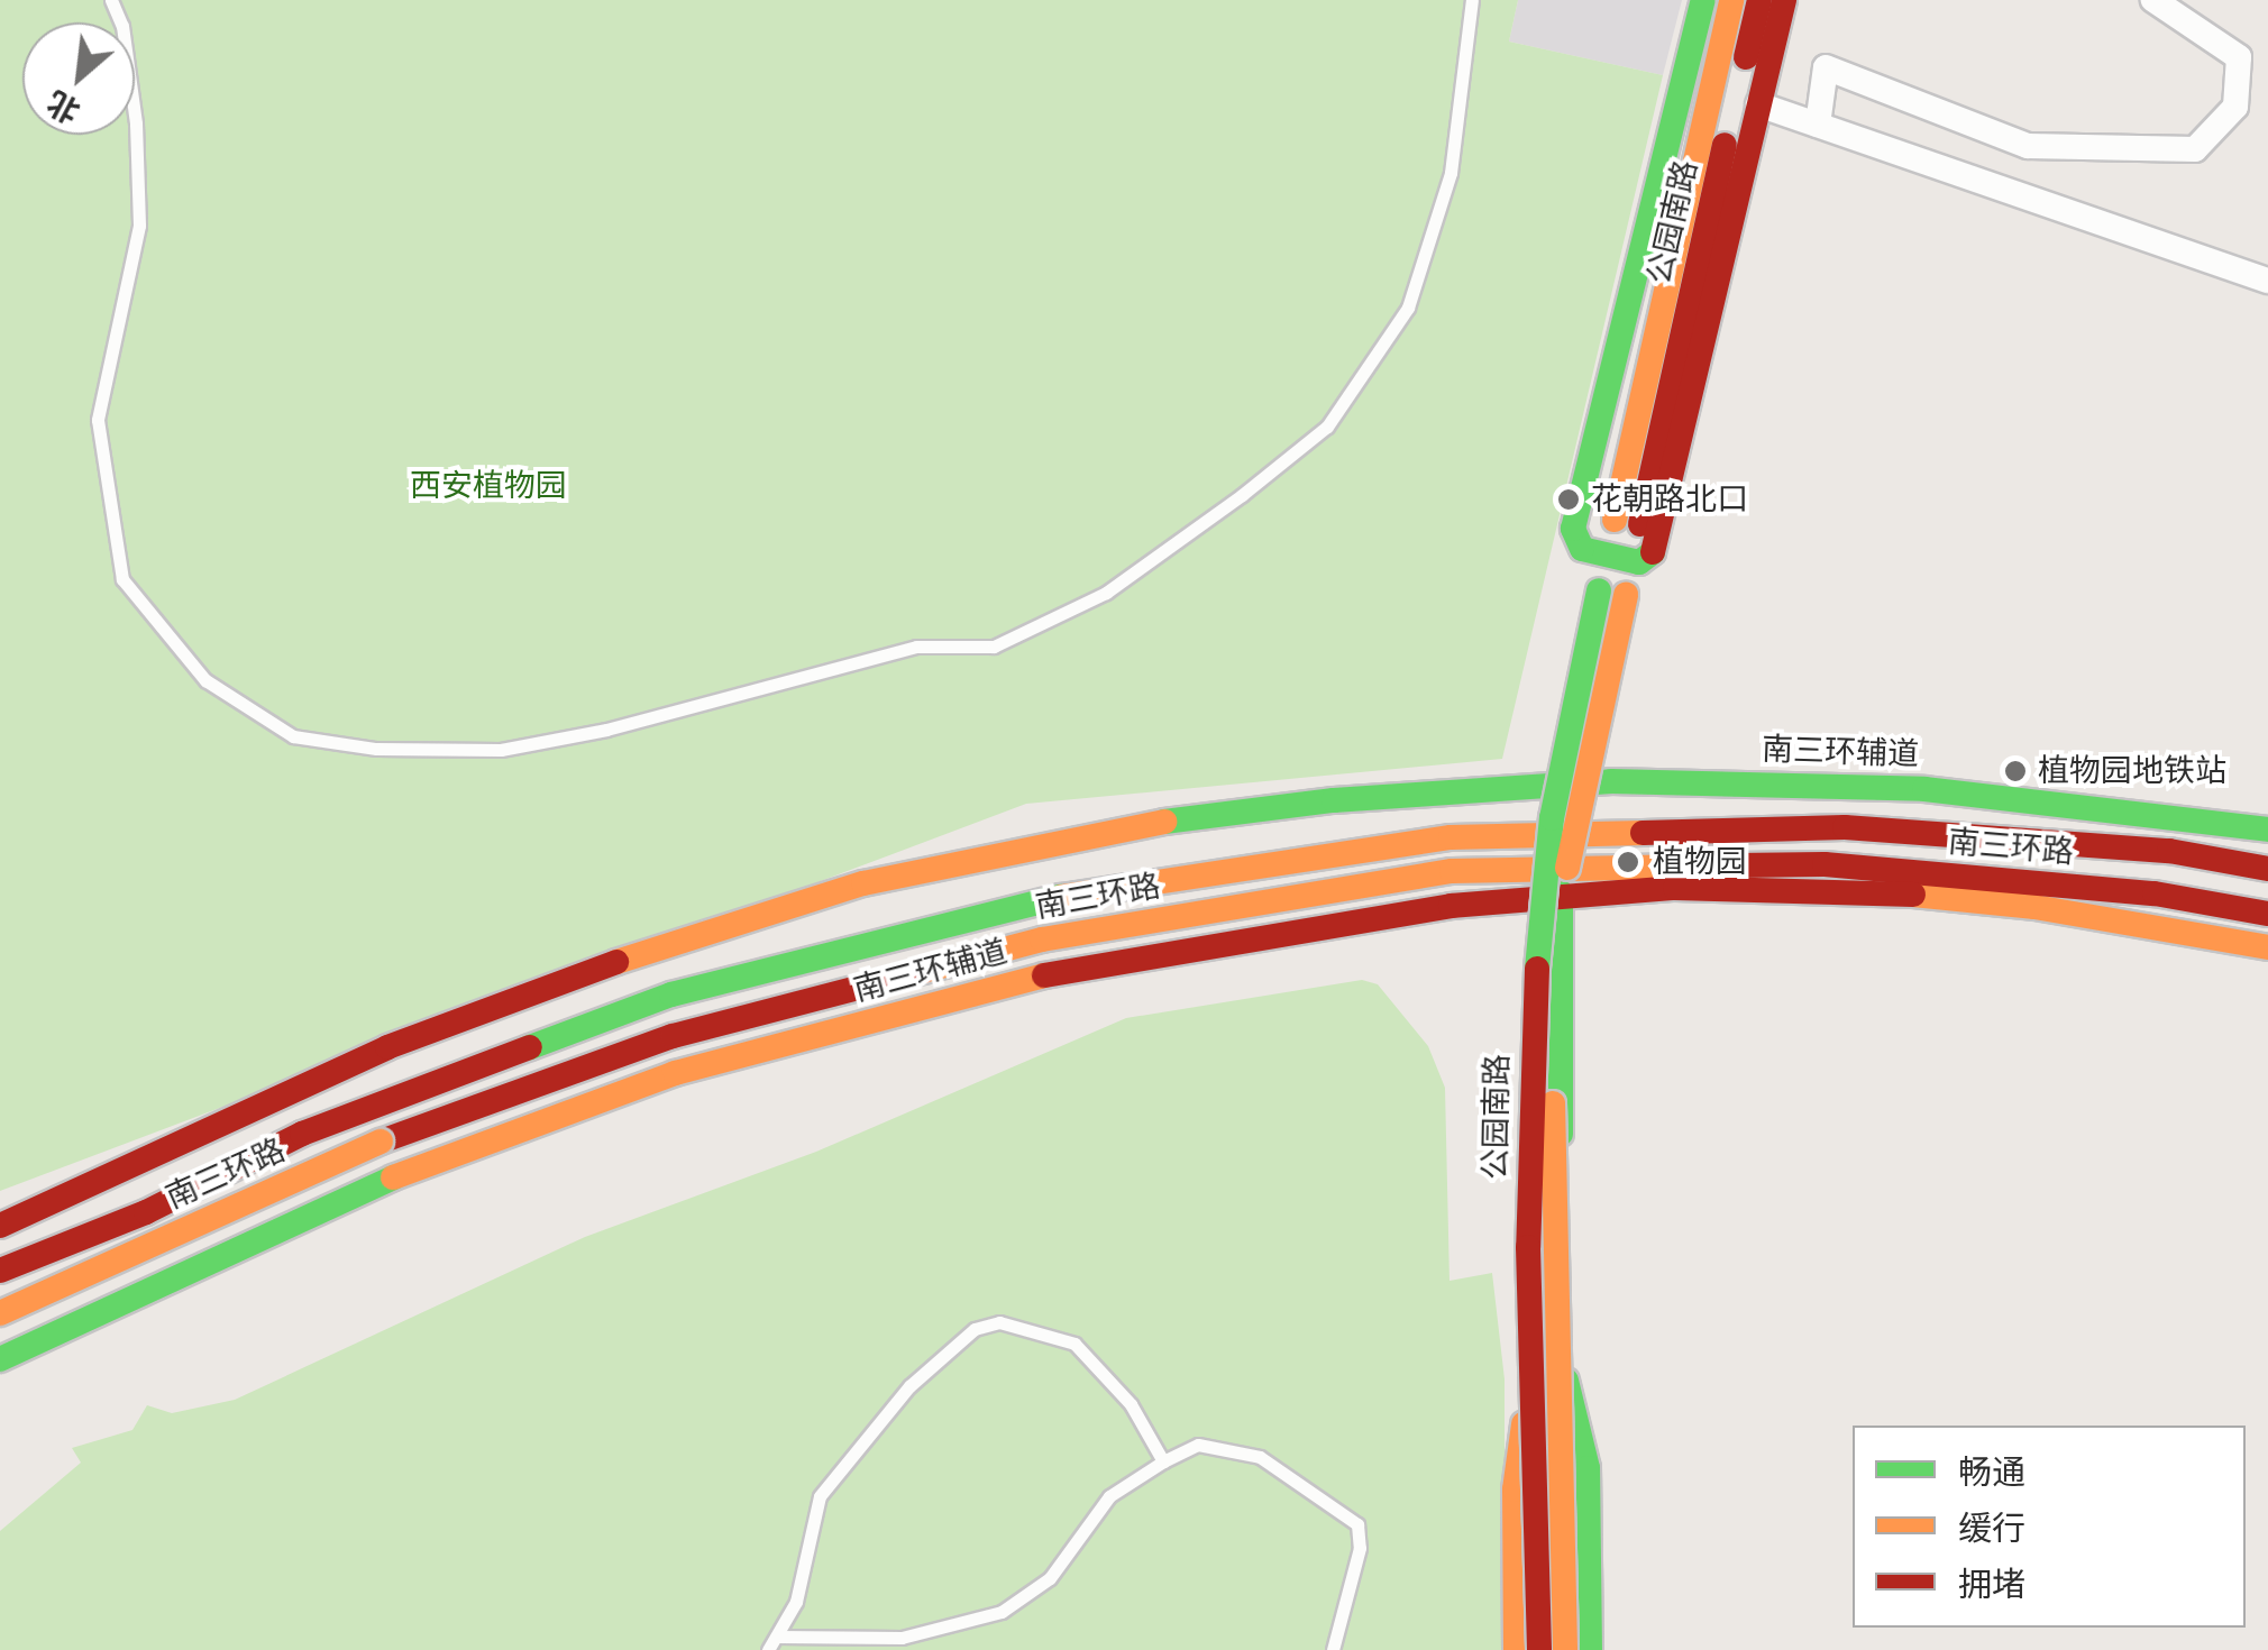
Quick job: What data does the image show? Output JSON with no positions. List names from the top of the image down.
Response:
{
  "streets": {
    "main road": ["公园南路", "南三环辅道", "南三环路"]
  },
  "parks": ["西安植物园"],
  "places": ["花朝路北口", "植物园地铁站", "植物园"],
  "legend": ["畅通", "缓行", "拥堵"],
  "north": "bottom left"
}
